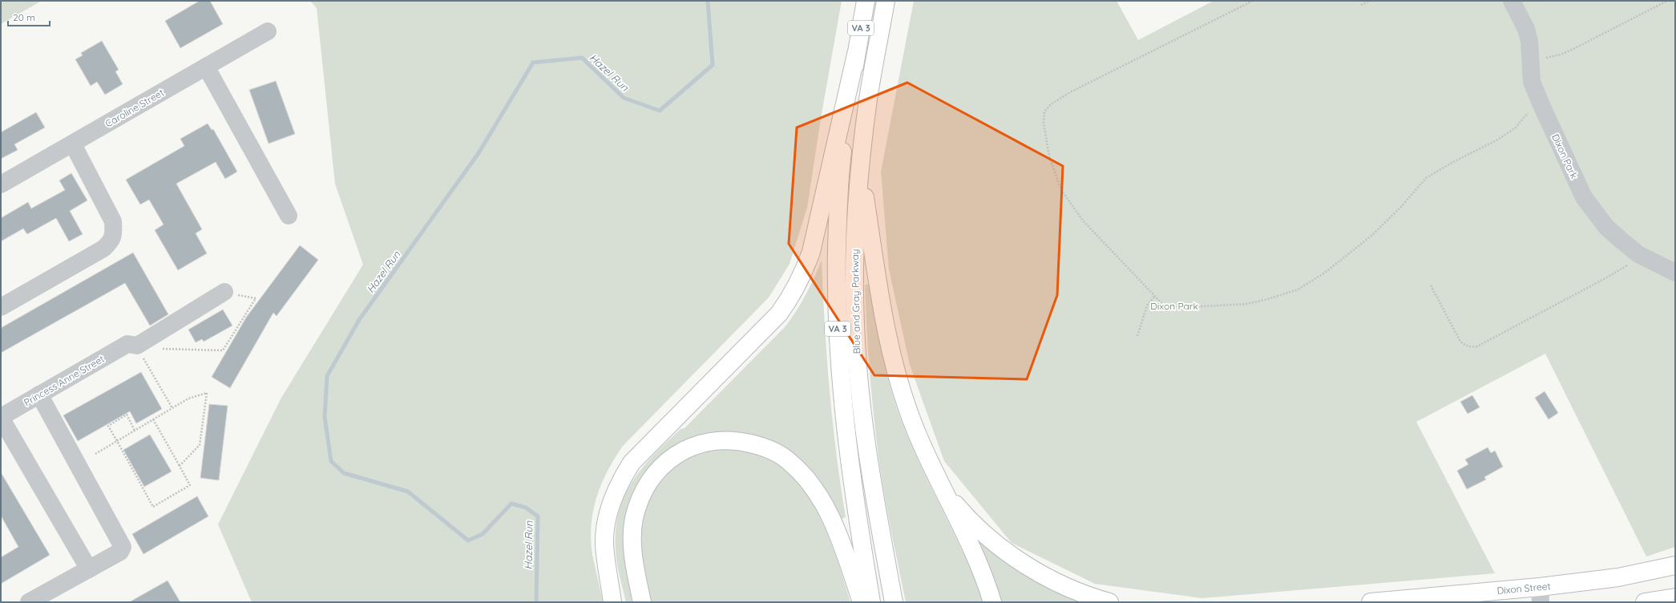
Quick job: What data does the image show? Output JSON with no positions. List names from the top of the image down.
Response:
{
  "streets": {
    "main road": ["VA 3", "Blue and Gray Parkway", "Dixon Street"],
    "street": ["Caroline Street", "Dixon Park", "Princess Anne Street"]
  },
  "water": ["Hazel Run"],
  "parks": ["Dixon Park"],
  "scale_bar": "20 m"
}
